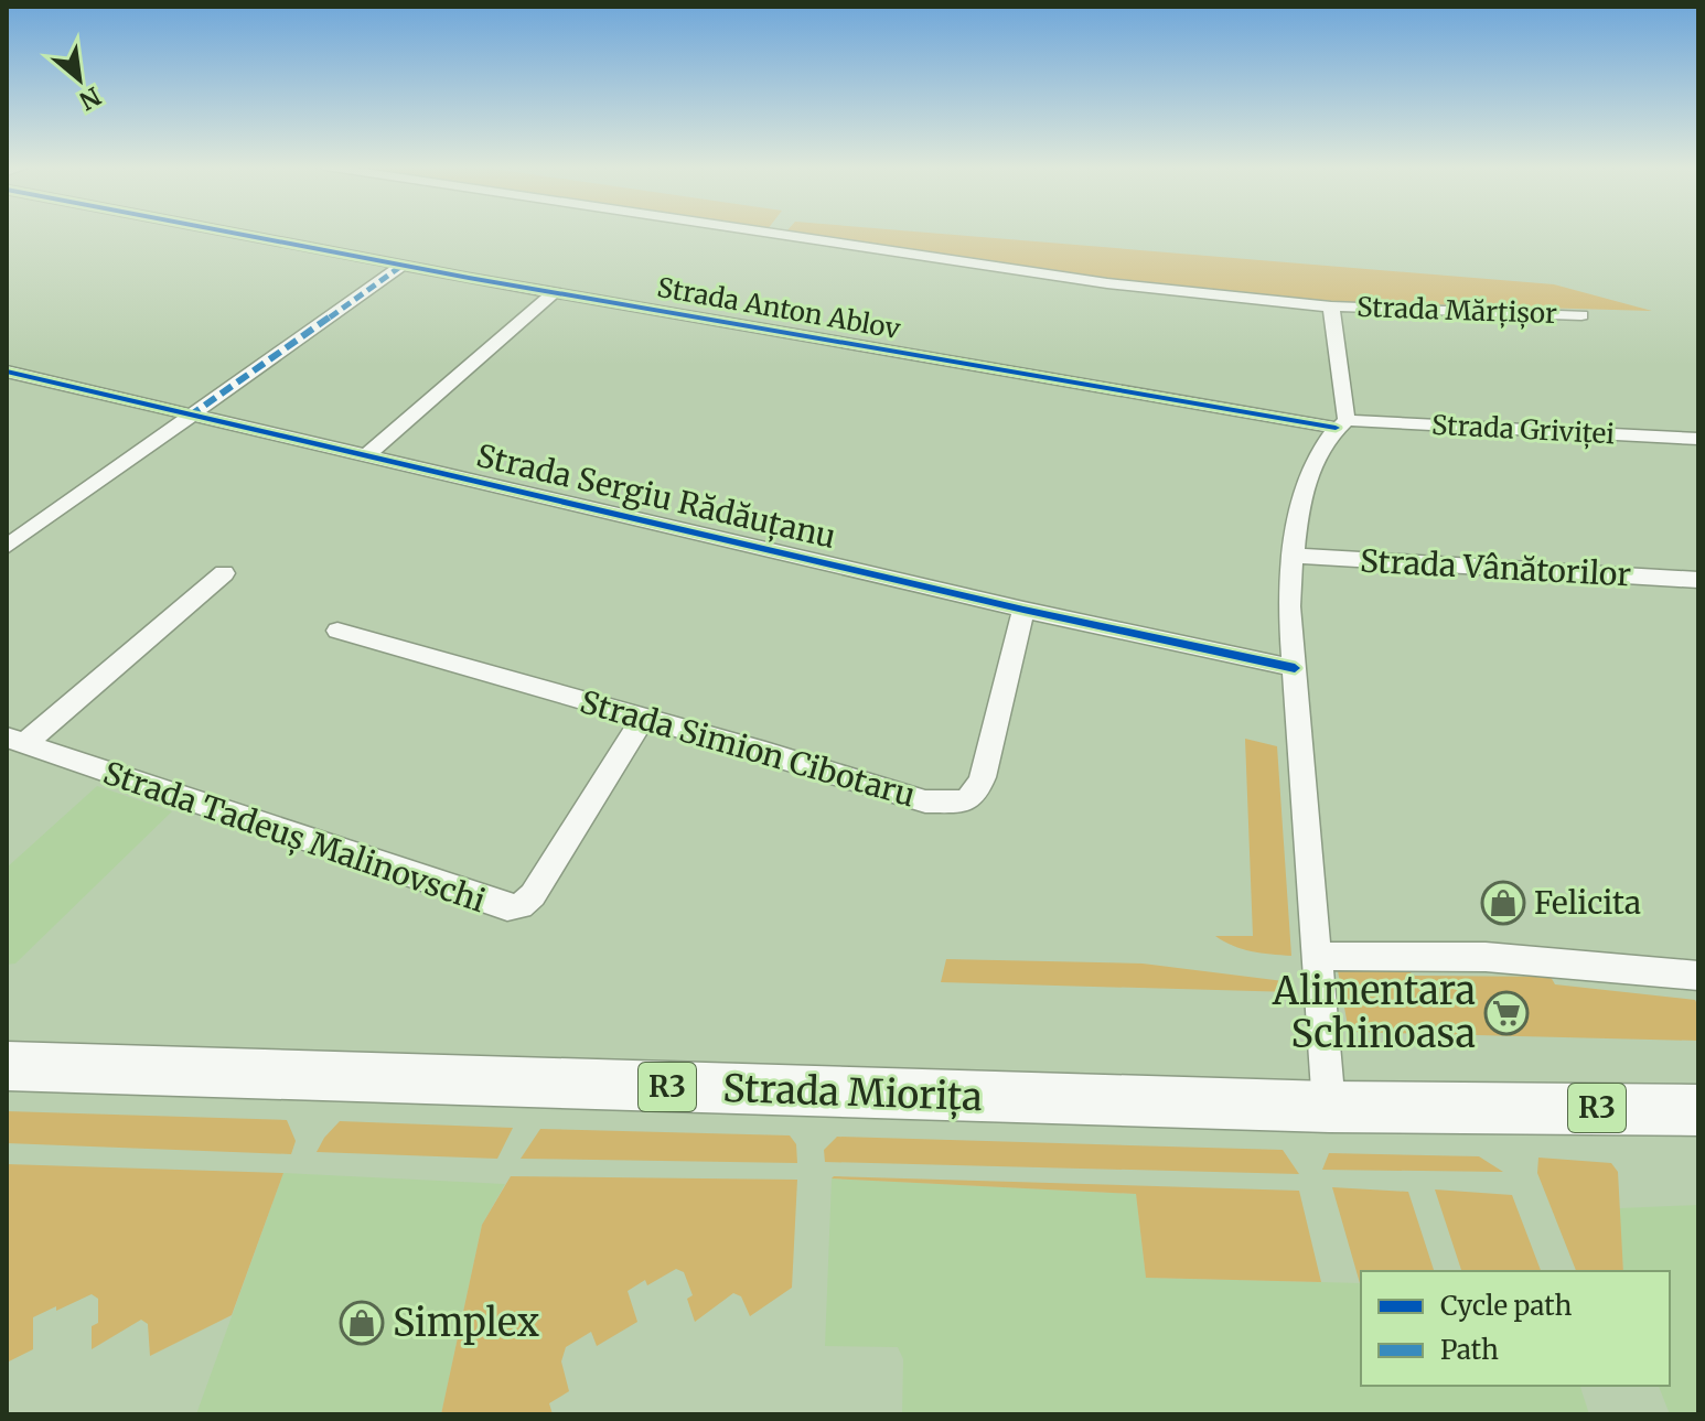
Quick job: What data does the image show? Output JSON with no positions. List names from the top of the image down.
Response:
{
  "streets": {
    "main road": ["R3", "Strada Miorița"],
    "street": [
      "Strada Anton Ablov",
      "Strada Mărțișor",
      "Strada Griviței",
      "Strada Sergiu Rădăuțanu",
      "Strada Vânătorilor",
      "Strada Simion Cibotaru",
      "Strada Tadeuș Malinovschi"
    ]
  },
  "crossings": [
    ["Strada Anton Ablov", "Strada Griviței"],
    ["Strada Sergiu Rădăuțanu", "Strada Simion Cibotaru"],
    ["Strada Simion Cibotaru", "Strada Tadeuș Malinovschi"]
  ],
  "places": {
    "shop": ["Felicita", "Simplex"],
    "supermarket": ["Alimentara Schinoasa"]
  },
  "legend": ["Cycle path", "Path"],
  "north": "bottom right"
}
